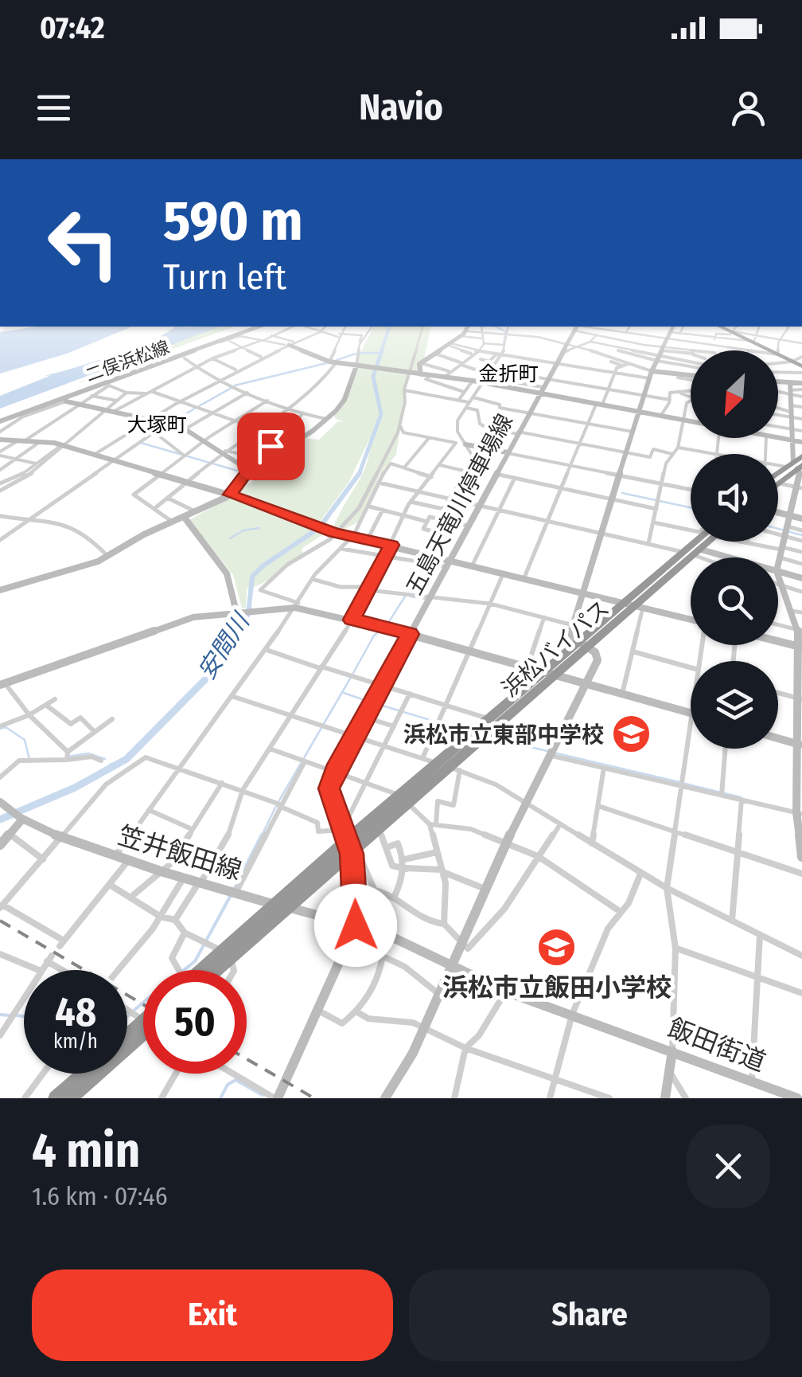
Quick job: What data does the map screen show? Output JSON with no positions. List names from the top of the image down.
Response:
{
  "streets": {
    "highway": ["浜松バイパス"],
    "street": [
      "二俣浜松線",
      "五島天竜川停車場線",
      "笠井飯田線",
      "飯田街道"
    ]
  },
  "crossings": [
    ["五島天竜川停車場線", "浜松バイパス"],
    ["五島天竜川停車場線", "笠井飯田線"],
    ["五島天竜川停車場線", "飯田街道"],
    ["浜松バイパス", "笠井飯田線"],
    ["笠井飯田線", "飯田街道"]
  ],
  "districts": ["金折町", "大塚町"],
  "water": ["安間川"],
  "places": {
    "school or university": ["浜松市立東部中学校", "浜松市立飯田小学校"]
  },
  "north": "bottom left",
  "page": {
    "status": "07:42",
    "header": "Navio",
    "turn": ["590 m", "Turn left"],
    "speed": "48 km/h",
    "limit": "50",
    "heading": ["4 min", "1.6 km · 07:46"],
    "buttons": ["Exit", "Share"]
  }
}
